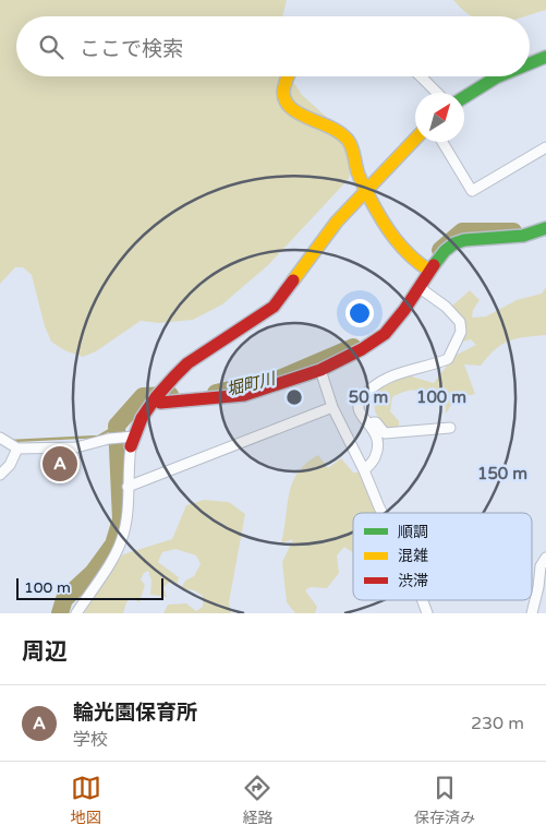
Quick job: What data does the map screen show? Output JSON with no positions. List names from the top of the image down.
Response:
{
  "water": ["堀町川"],
  "legend": ["順調", "混雑", "渋滞"],
  "scale_bar": "100 m",
  "north": "top right",
  "page": {
    "search": "ここで検索",
    "pins": "A",
    "scale": "100 m",
    "heading": "周辺",
    "list": [
      {
        "mark": "A",
        "name": "輪光園保育所",
        "note": "学校",
        "value": "230 m"
      }
    ],
    "nav": ["地図", "経路", "保存済み"]
  },
  "rings": ["50 m", "100 m", "150 m"]
}
